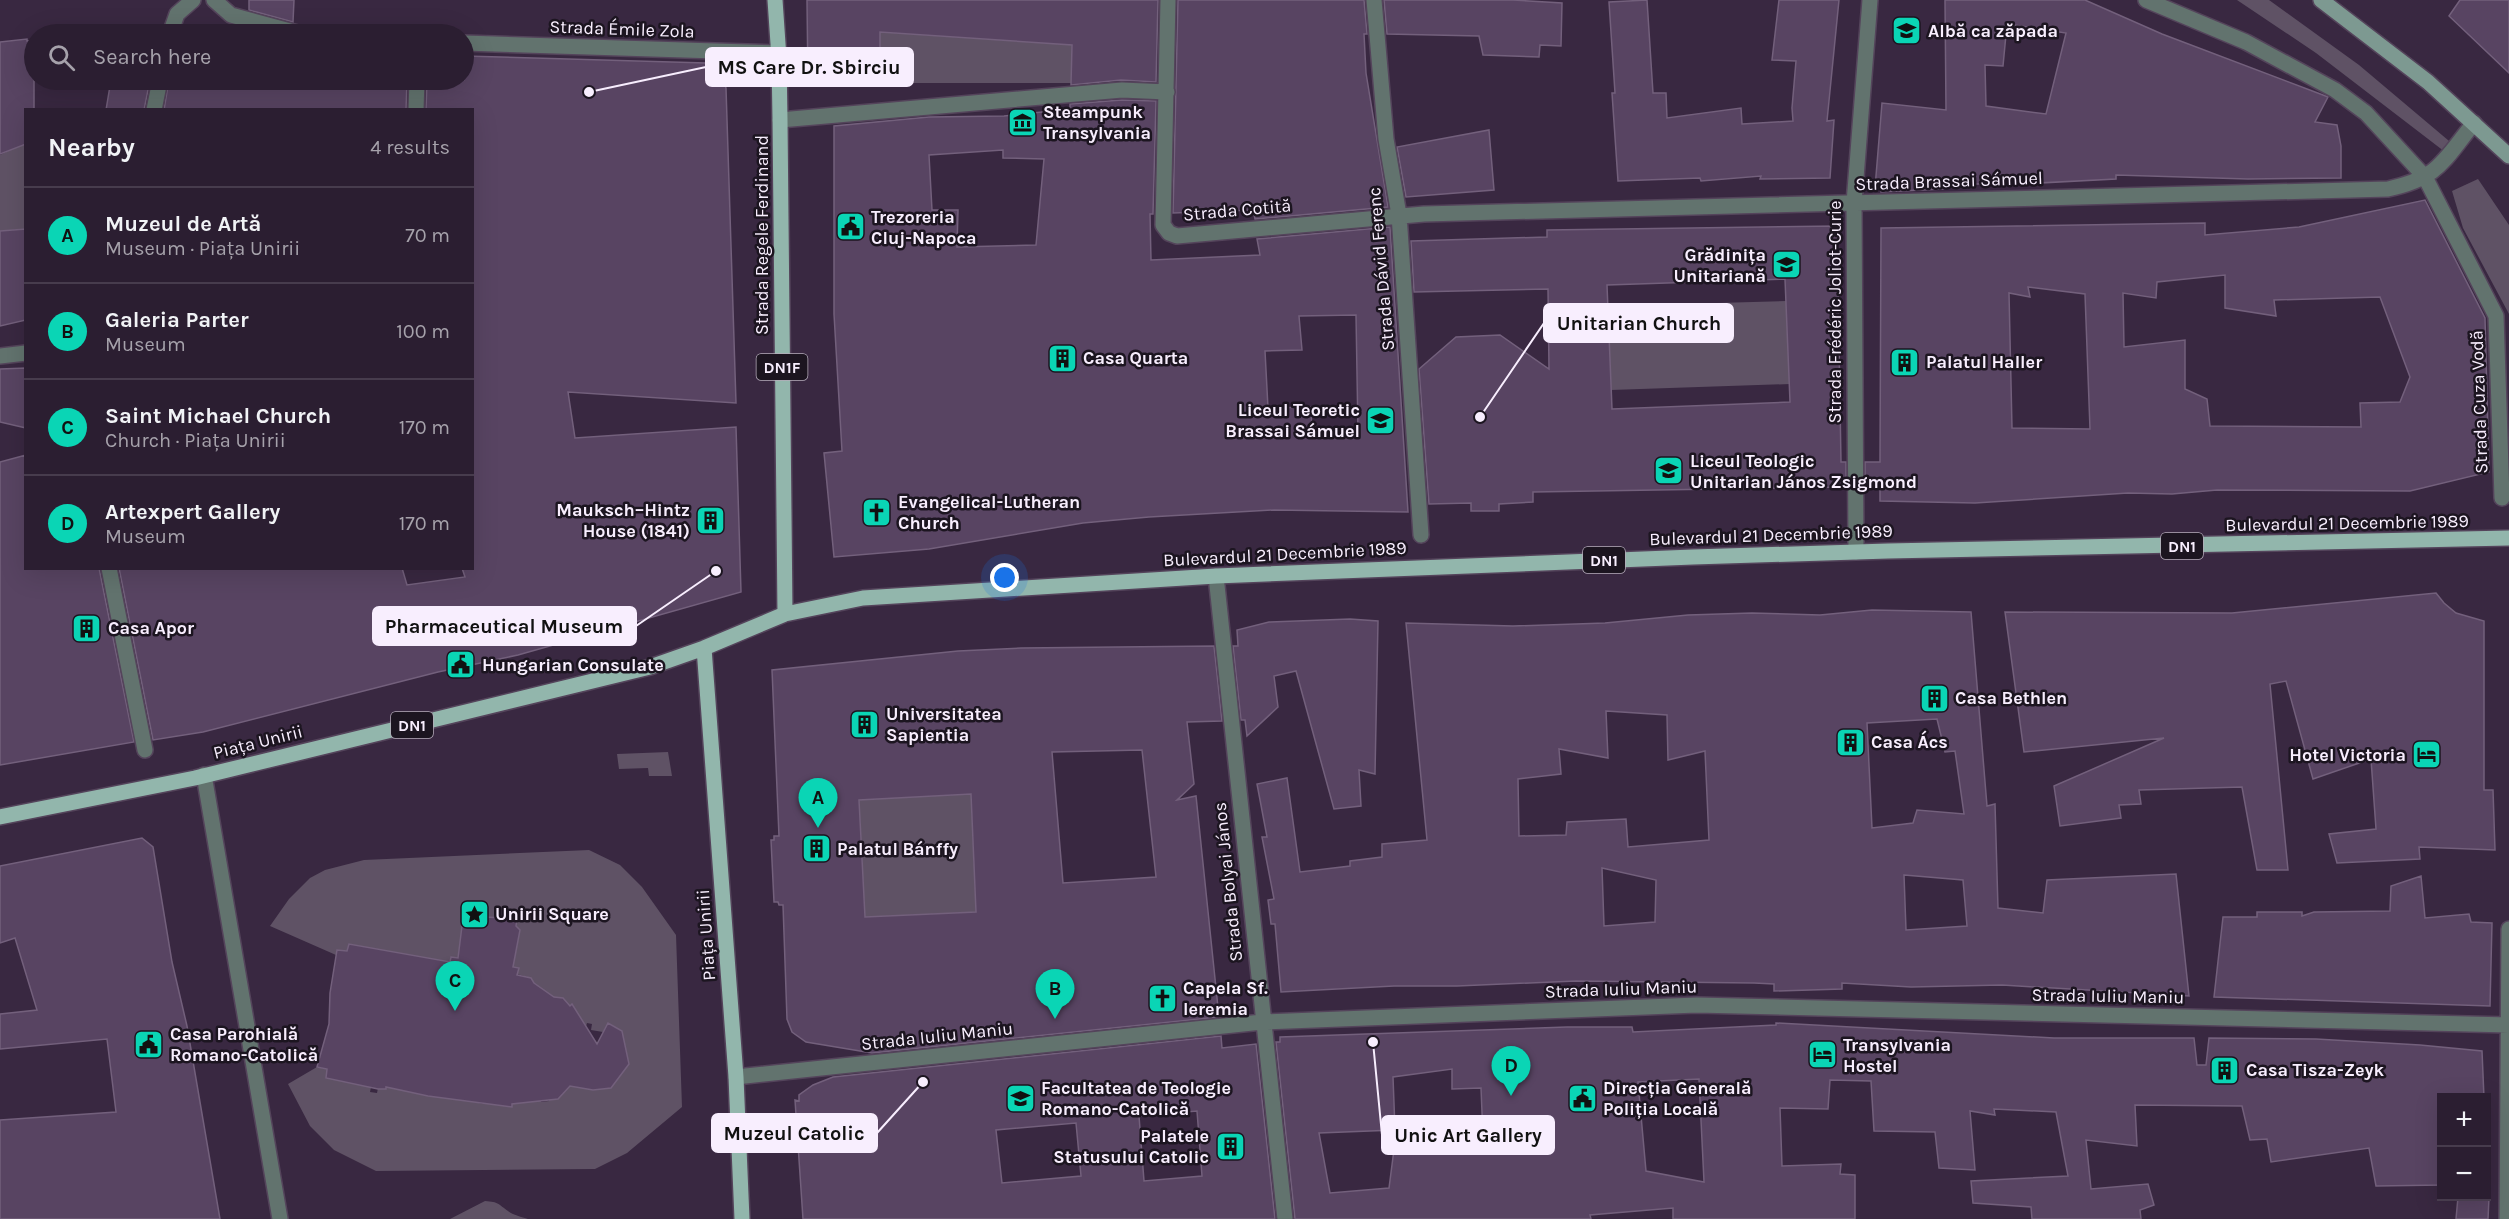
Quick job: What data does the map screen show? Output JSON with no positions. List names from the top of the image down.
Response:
{
  "streets": {
    "main road": [
      "Strada Regele Ferdinand",
      "DN1F",
      "Bulevardul 21 Decembrie 1989",
      "DN1",
      "Piața Unirii"
    ],
    "street": [
      "Strada Émile Zola",
      "Strada Brassai Sámuel",
      "Strada Cotită",
      "Strada Dávid Ferenc",
      "Strada Frédéric Joliot-Curie",
      "Strada Cuza Vodă",
      "Strada Bolyai János",
      "Strada Iuliu Maniu"
    ]
  },
  "crossings": [
    ["Strada Émile Zola", "Strada Regele Ferdinand"],
    ["Strada Brassai Sámuel", "Strada Cotită"],
    ["Strada Brassai Sámuel", "Strada Dávid Ferenc"],
    ["Strada Brassai Sámuel", "Strada Frédéric Joliot-Curie"],
    ["Strada Brassai Sámuel", "Strada Cuza Vodă"],
    ["Strada Cotită", "Strada Dávid Ferenc"],
    ["Strada Regele Ferdinand", "Bulevardul 21 Decembrie 1989"],
    ["Strada Regele Ferdinand", "Piața Unirii"],
    ["Strada Frédéric Joliot-Curie", "Bulevardul 21 Decembrie 1989"],
    ["Bulevardul 21 Decembrie 1989", "Piața Unirii"],
    ["Bulevardul 21 Decembrie 1989", "Strada Bolyai János"],
    ["DN1", "Piața Unirii"],
    ["Piața Unirii", "Strada Iuliu Maniu"],
    ["Strada Bolyai János", "Strada Iuliu Maniu"]
  ],
  "places": {
    "school or university": [
      "Albă ca zăpada",
      "Grădinița Unitariană",
      "Liceul Teoretic Brassai Sámuel",
      "Liceul Teologic Unitarian János Zsigmond",
      "Facultatea de Teologie Romano-Catolică"
    ],
    "other": [
      "MS Care Dr. Sbirciu",
      "Unitarian Church",
      "Pharmaceutical Museum",
      "Unic Art Gallery",
      "Muzeul Catolic"
    ],
    "museum": ["Steampunk Transylvania"],
    "public building": [
      "Trezoreria Cluj-Napoca",
      "Hungarian Consulate",
      "Casa Parohială Romano-Catolică",
      "Direcția Generală Poliția Locală"
    ],
    "building": [
      "Casa Quarta",
      "Palatul Haller",
      "Mauksch–Hintz House (1841)",
      "Casa Apor",
      "Casa Bethlen",
      "Universitatea Sapientia",
      "Casa Ács",
      "Palatul Bánffy",
      "Casa Tisza-Zeyk",
      "Palatele Statusului Catolic"
    ],
    "church": ["Evangelical-Lutheran Church", "Capela Sf. Ieremia"],
    "hotel": ["Hotel Victoria", "Transylvania Hostel"],
    "place": ["Unirii Square"]
  },
  "page": {
    "search": "Search here",
    "heading": ["Nearby", "4 results"],
    "list": [
      {
        "mark": "A",
        "name": "Muzeul de Artă",
        "note": "Museum · Piața Unirii",
        "value": "70 m"
      },
      {
        "mark": "B",
        "name": "Galeria Parter",
        "note": "Museum",
        "value": "100 m"
      },
      {
        "mark": "C",
        "name": "Saint Michael Church",
        "note": "Church · Piața Unirii",
        "value": "170 m"
      },
      {
        "mark": "D",
        "name": "Artexpert Gallery",
        "note": "Museum",
        "value": "170 m"
      }
    ],
    "pins": [
      "A",
      "C",
      "B",
      "D"
    ],
    "map_buttons": ["+", "−"]
  }
}
